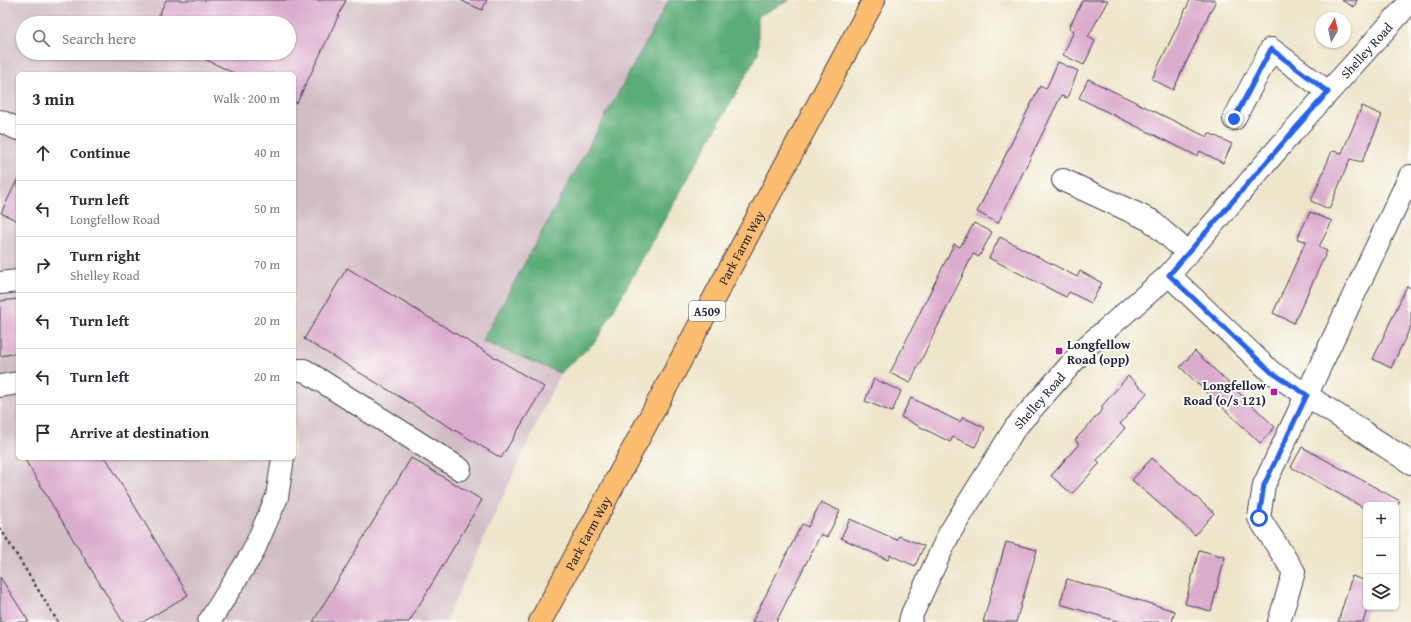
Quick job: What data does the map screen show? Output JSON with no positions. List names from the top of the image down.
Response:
{
  "streets": {
    "highway": ["Park Farm Way", "A509"],
    "street": ["Shelley Road"]
  },
  "places": {
    "transit": ["Longfellow Road (opp)", "Longfellow Road (o/s 121)"]
  },
  "north": "top",
  "page": {
    "search": "Search here",
    "heading": ["3 min", "Walk · 200 m"],
    "list": [
      ["Continue", "40 m"],
      ["Turn left", "Longfellow Road", "50 m"],
      ["Turn right", "Shelley Road", "70 m"],
      ["Turn left", "20 m"],
      ["Turn left", "20 m"],
      "Arrive at destination"
    ],
    "map_buttons": ["+", "−"]
  }
}
